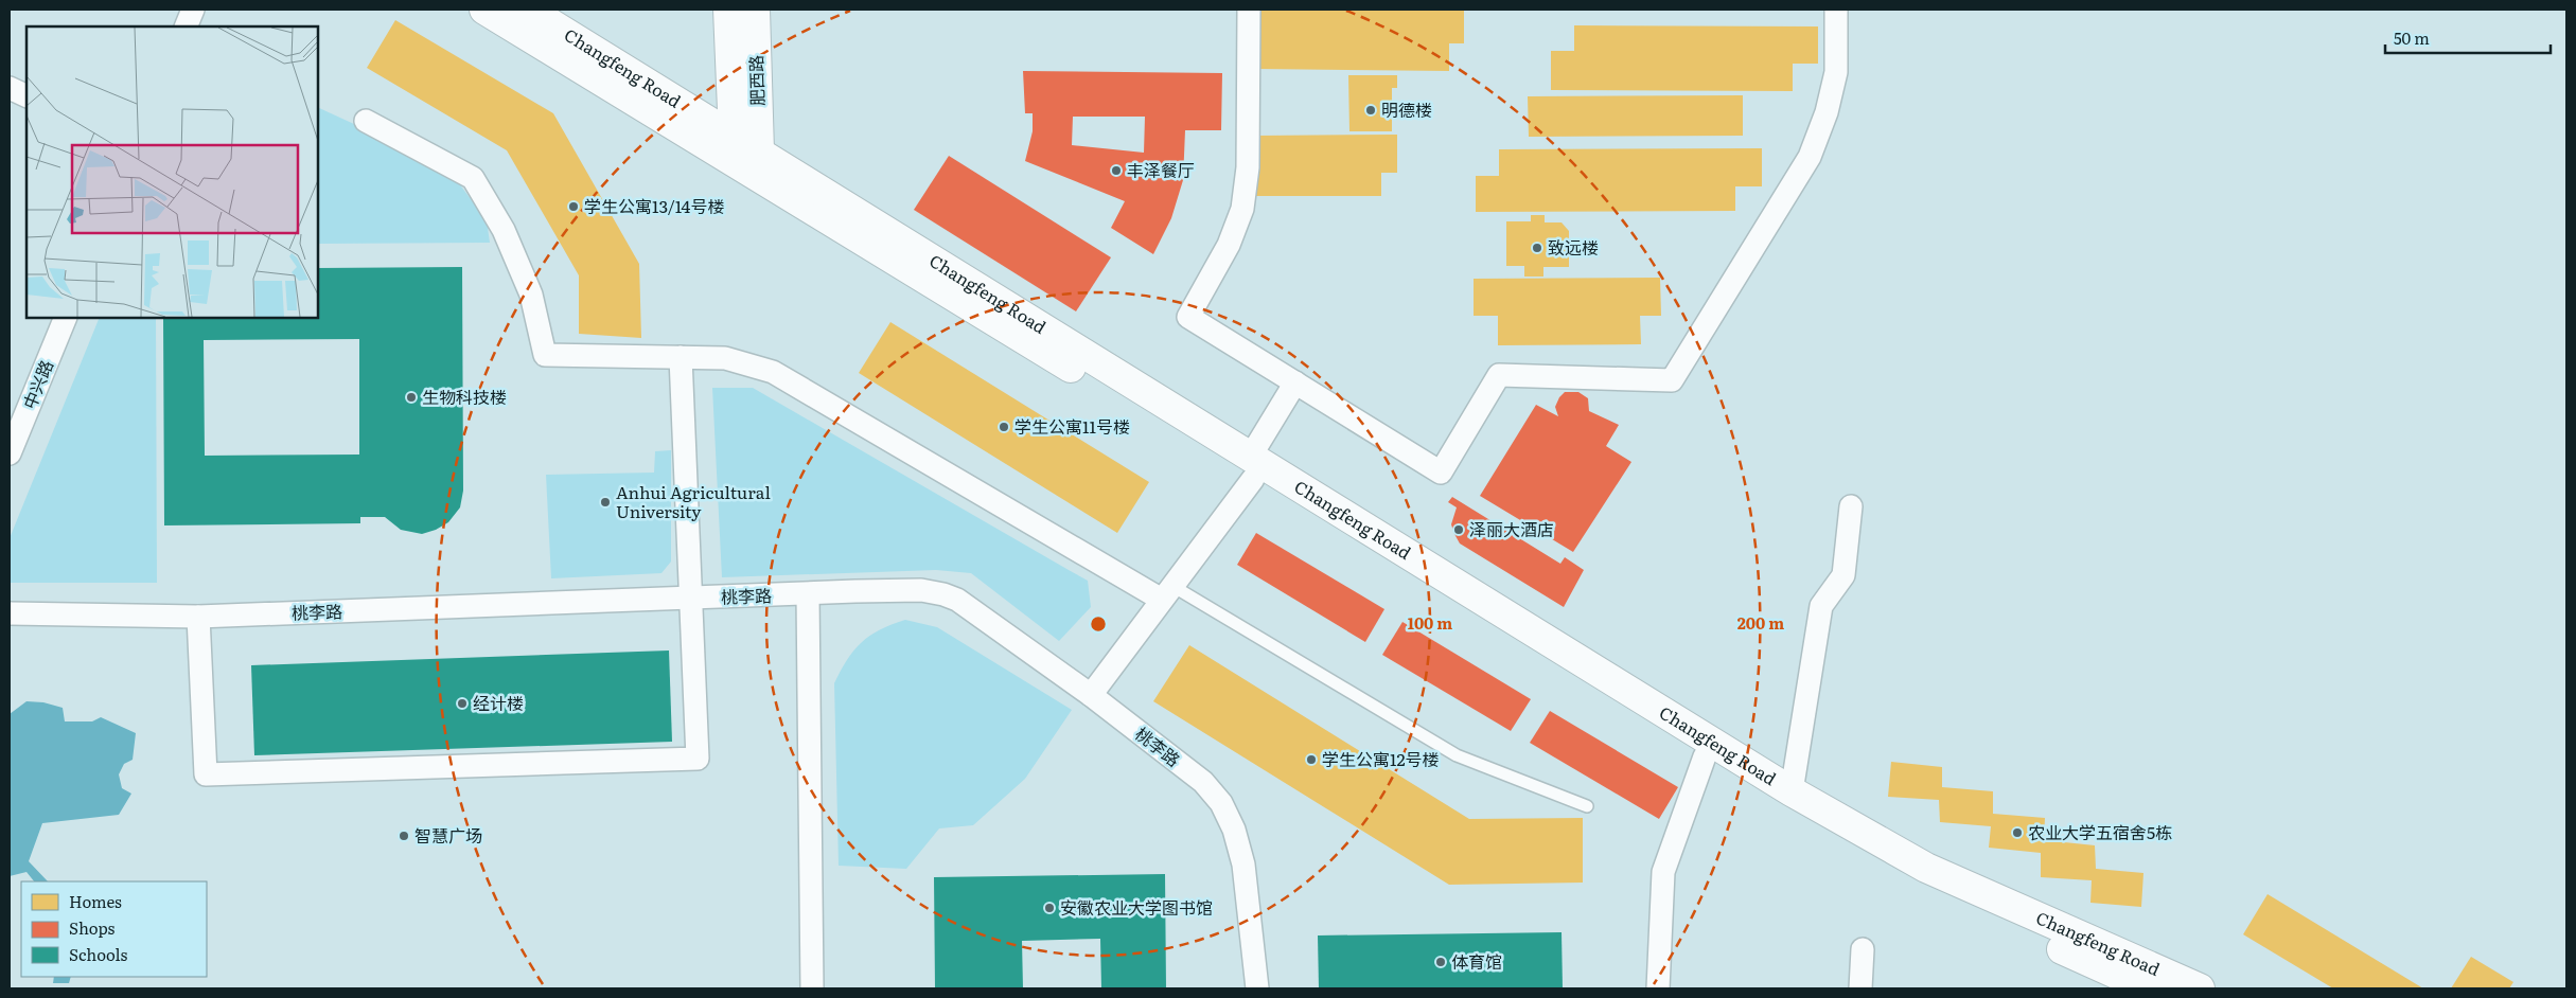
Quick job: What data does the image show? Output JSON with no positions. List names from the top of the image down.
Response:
{
  "streets": {
    "main road": ["Changfeng Road", "肥西路"],
    "street": ["中兴路", "桃李路"]
  },
  "crossings": [
    ["Changfeng Road", "肥西路"]
  ],
  "places": [
    "明德楼",
    "丰泽餐厅",
    "学生公寓13/14号楼",
    "致远楼",
    "生物科技楼",
    "学生公寓11号楼",
    "Anhui Agricultural University",
    "泽丽大酒店",
    "经计楼",
    "学生公寓12号楼",
    "农业大学五宿舍5栋",
    "智慧广场",
    "安徽农业大学图书馆",
    "体育馆"
  ],
  "legend": ["Homes", "Shops", "Schools"],
  "scale_bar": "50 m",
  "rings": ["100 m", "200 m"]
}
